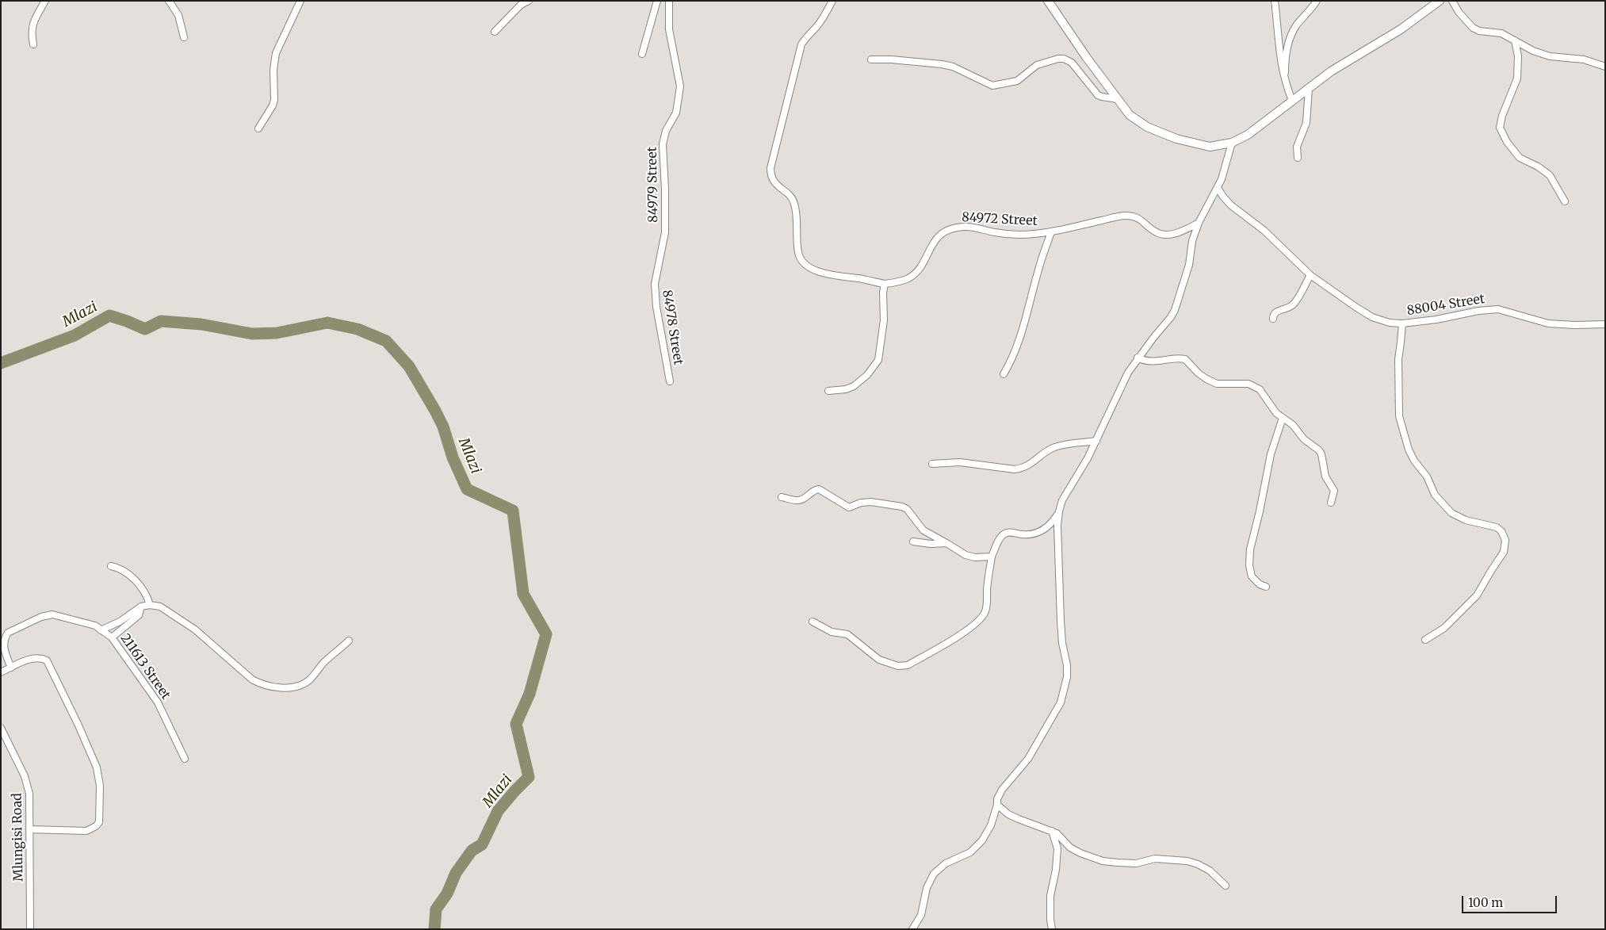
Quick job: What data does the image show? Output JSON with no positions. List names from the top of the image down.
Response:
{
  "streets": {
    "street": [
      "84979 Street",
      "84972 Street",
      "88004 Street",
      "84978 Street",
      "211613 Street",
      "Mlungisi Road"
    ]
  },
  "crossings": [
    ["84979 Street", "84978 Street"]
  ],
  "water": ["Mlazi"],
  "scale_bar": "100 m"
}
